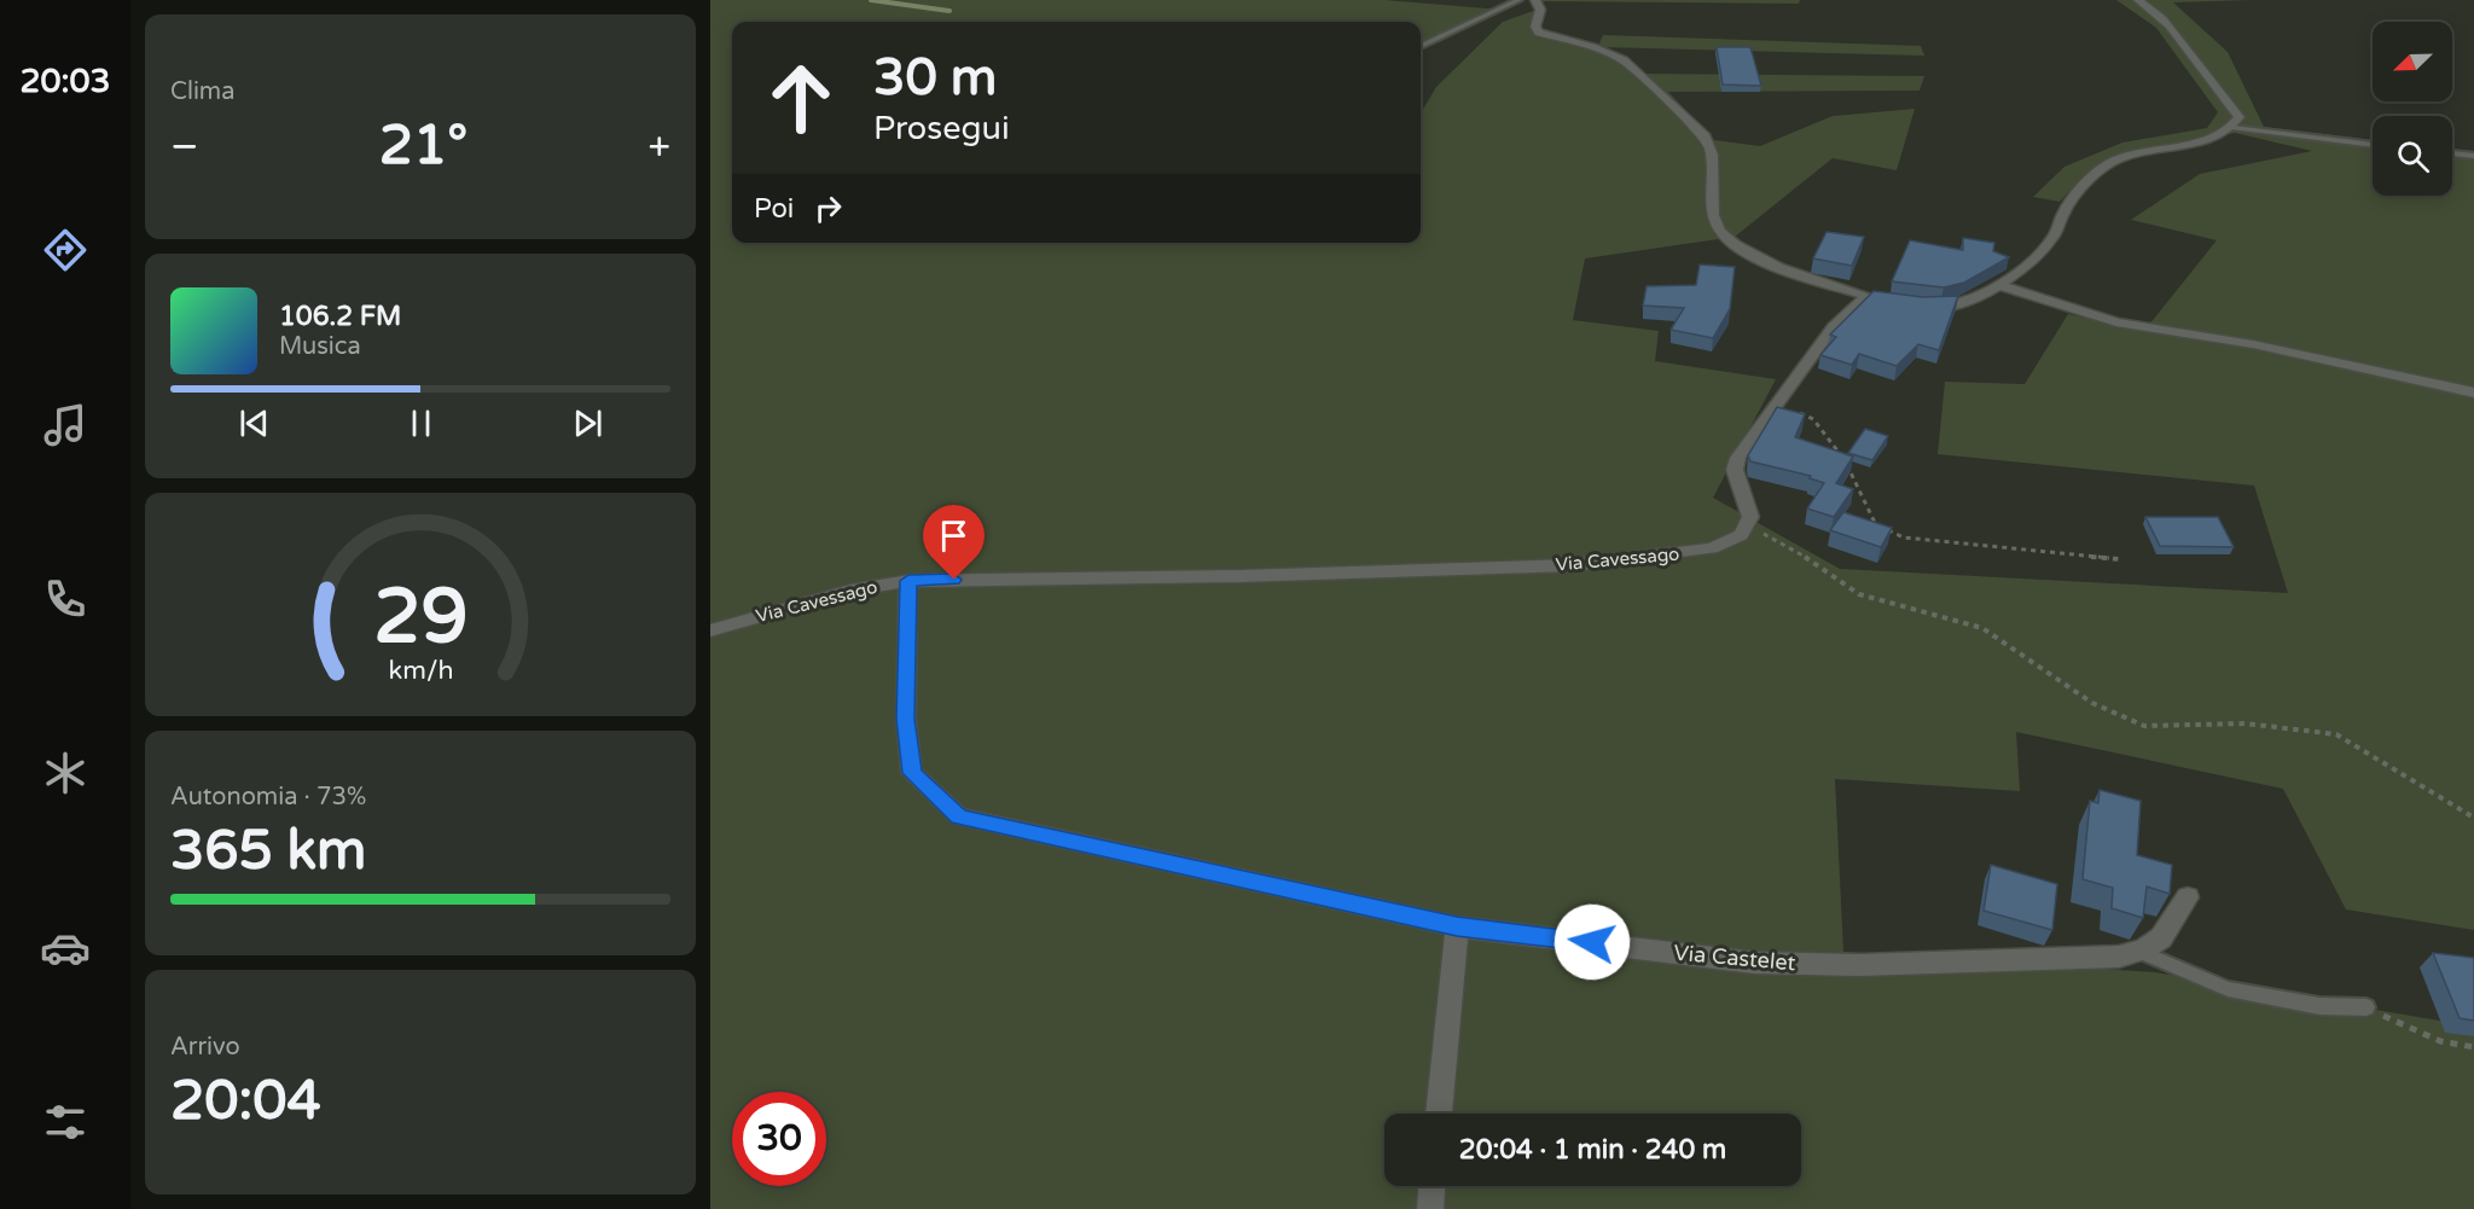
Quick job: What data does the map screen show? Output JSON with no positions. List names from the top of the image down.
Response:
{
  "streets": {
    "street": ["Via Cavessago", "Via Castelet"]
  },
  "crossings": [
    ["Via Cavessago", "Via Castelet"]
  ],
  "north": "bottom left",
  "page": {
    "tabs": "20:03",
    "tile": [
      "Clima",
      ["Autonomia · 73%", "365 km"],
      ["Arrivo", "20:04"]
    ],
    "turn": ["30 m", "Prosegui"],
    "heat": ["−", "21°", "+"],
    "then": "Poi",
    "song": ["106.2 FM", "Musica"],
    "limit": "30",
    "trip": "20:04 · 1 min · 240 m",
    "gauge": ["29", "km/h"]
  }
}
